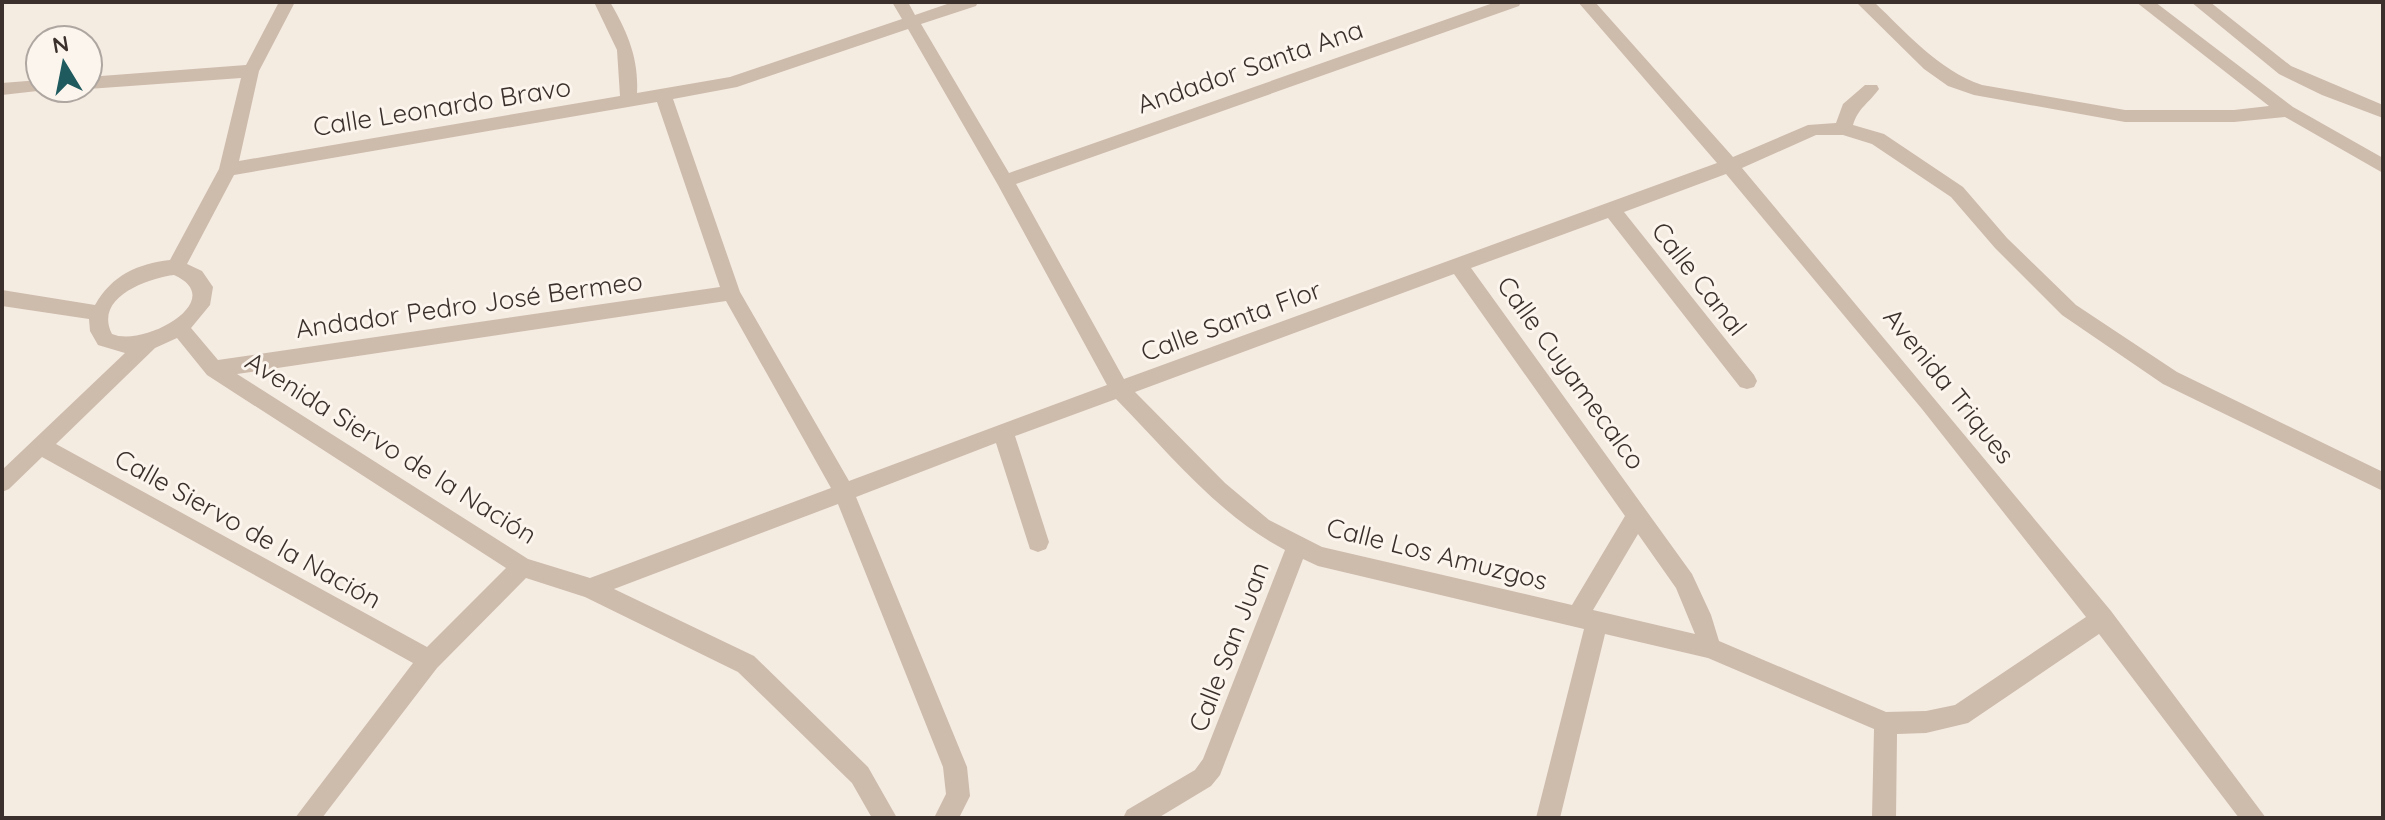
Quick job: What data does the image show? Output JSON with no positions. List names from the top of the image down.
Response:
{
  "streets": {
    "street": [
      "Andador Santa Ana",
      "Calle Leonardo Bravo",
      "Calle Canal",
      "Andador Pedro José Bermeo",
      "Calle Santa Flor",
      "Calle Cuyamecalco",
      "Avenida Triques",
      "Avenida Siervo de la Nación",
      "Calle Siervo de la Nación",
      "Calle Los Amuzgos",
      "Calle San Juan"
    ]
  },
  "crossings": [
    ["Andador Santa Ana", "Calle Los Amuzgos"],
    ["Calle Leonardo Bravo", "Calle Los Amuzgos"],
    ["Calle Canal", "Calle Santa Flor"],
    ["Andador Pedro José Bermeo", "Avenida Siervo de la Nación"],
    ["Calle Santa Flor", "Calle Cuyamecalco"],
    ["Calle Santa Flor", "Avenida Triques"],
    ["Calle Santa Flor", "Avenida Siervo de la Nación"],
    ["Calle Santa Flor", "Calle Los Amuzgos"],
    ["Calle Cuyamecalco", "Calle Los Amuzgos"],
    ["Avenida Triques", "Calle Los Amuzgos"],
    ["Calle Los Amuzgos", "Calle San Juan"]
  ],
  "north": "top"
}
